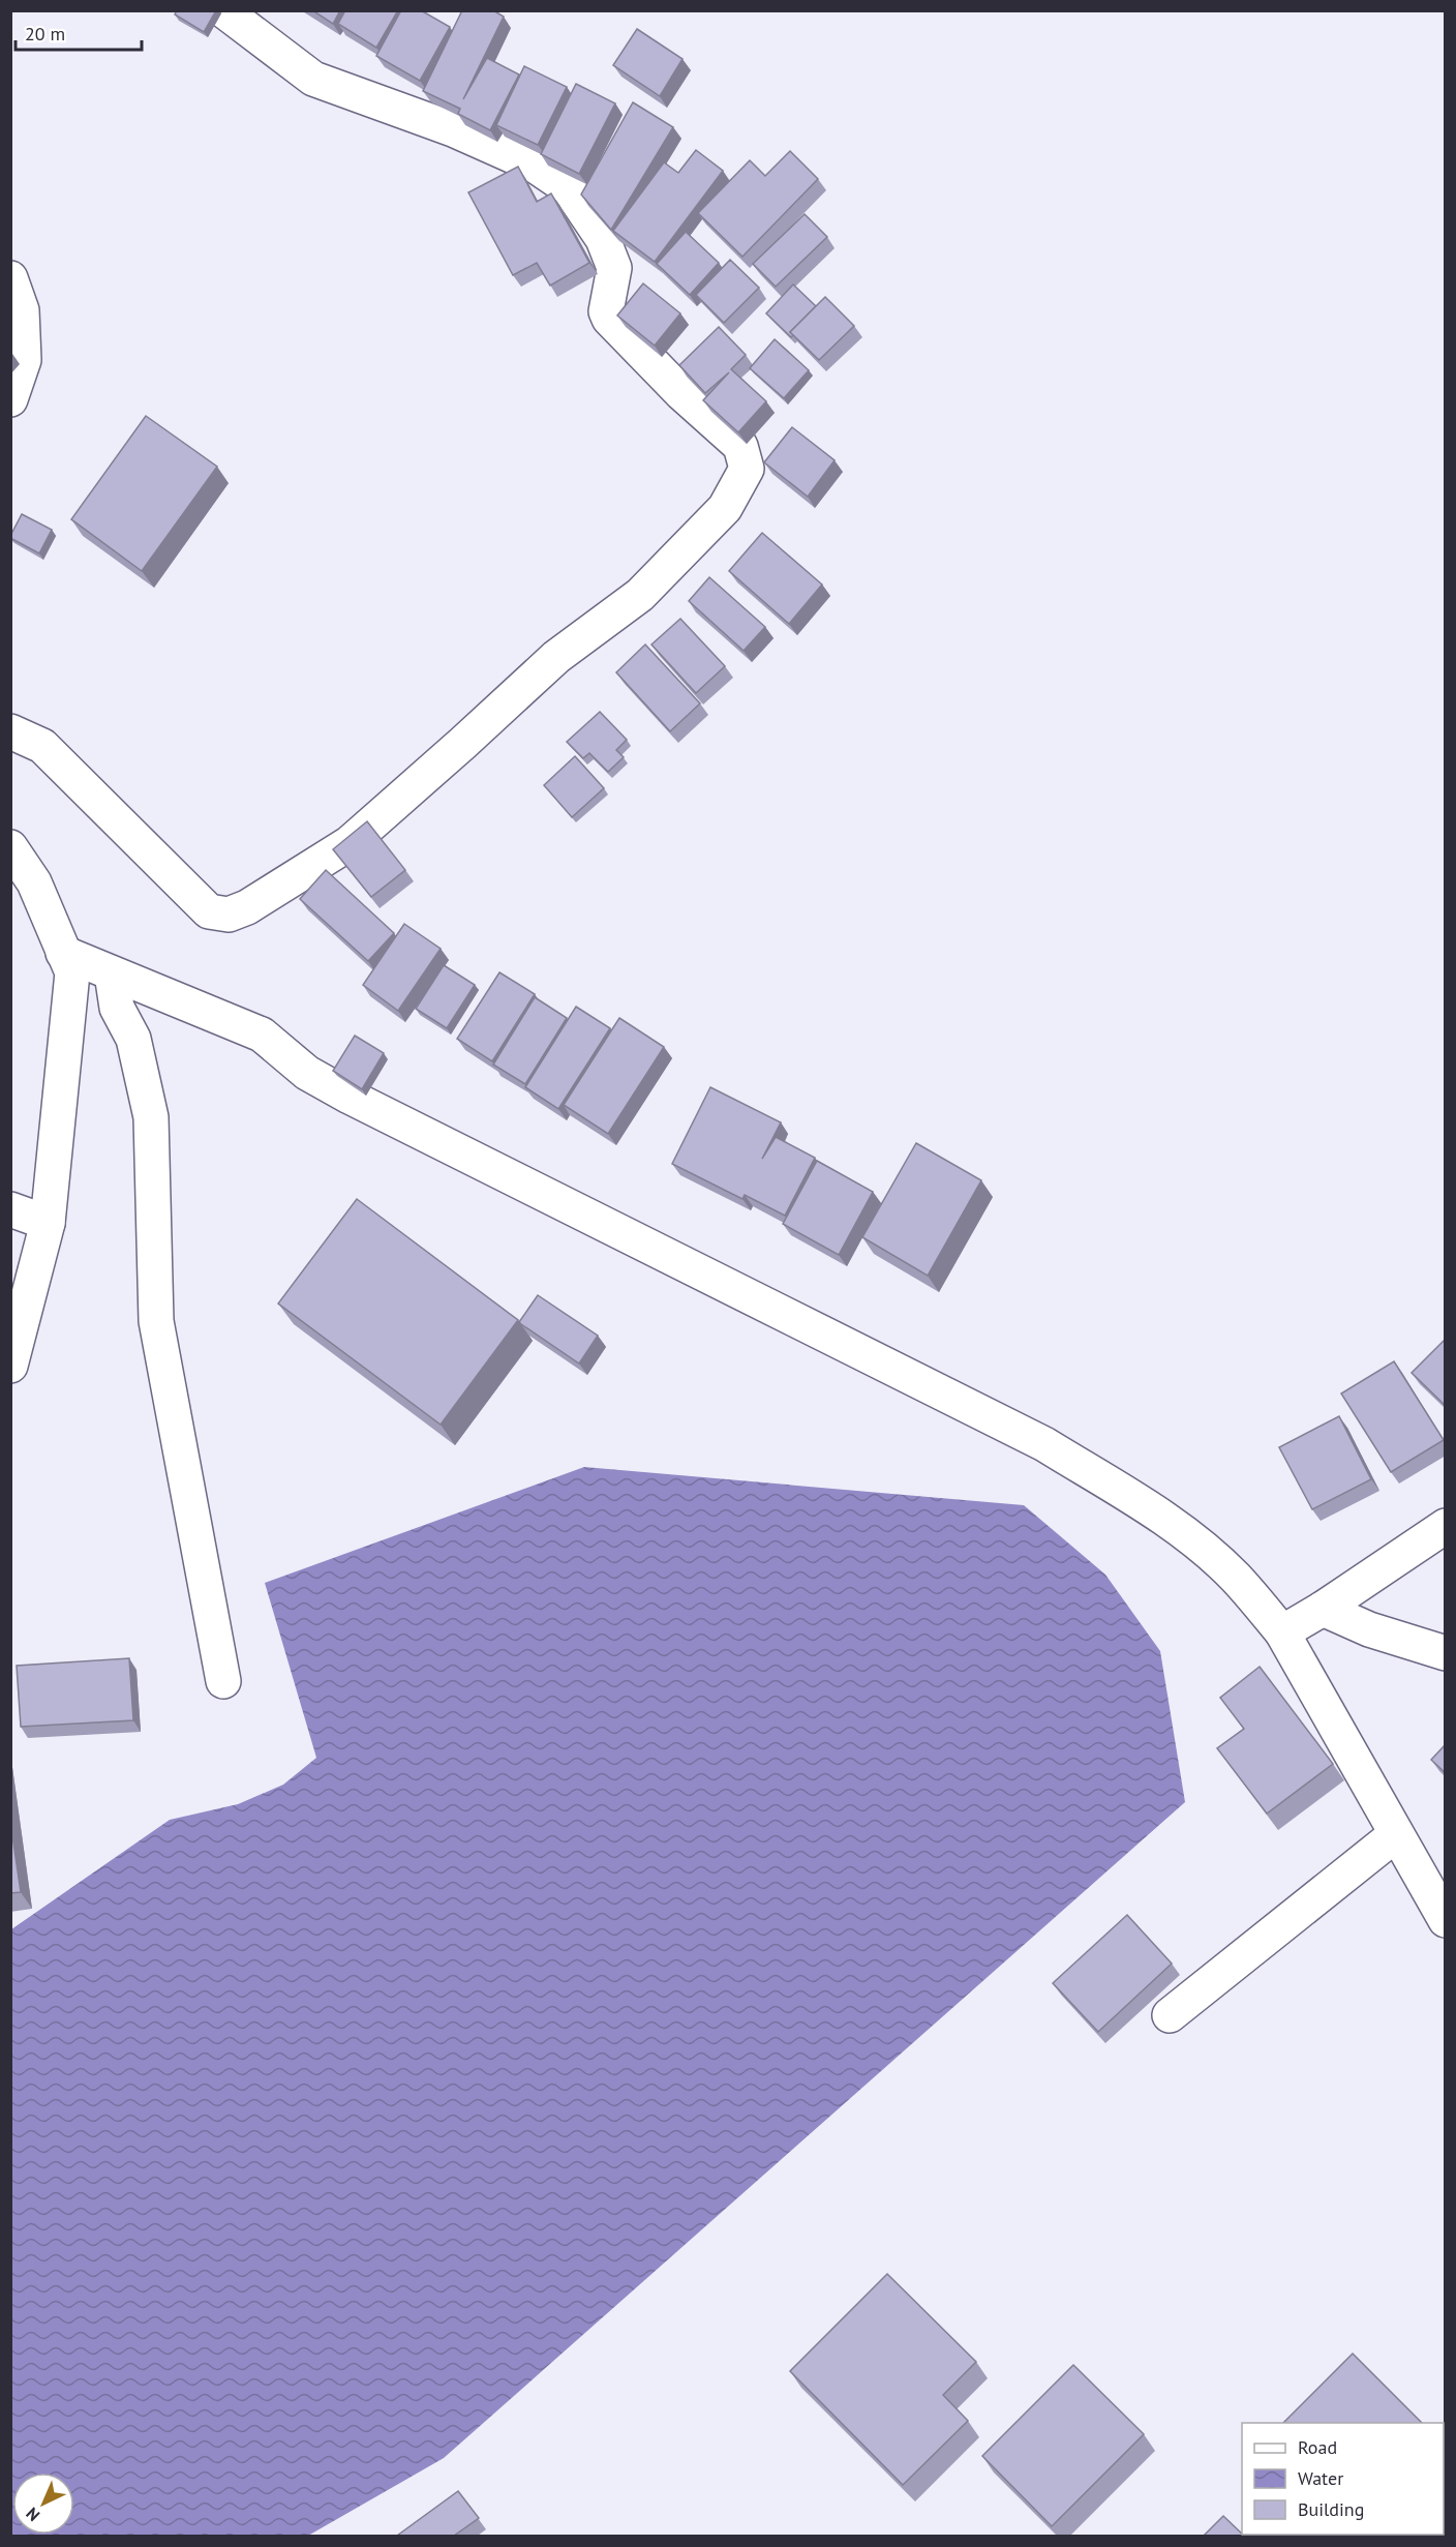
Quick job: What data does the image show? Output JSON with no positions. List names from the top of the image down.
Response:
{
  "legend": ["Road", "Water", "Building"],
  "scale_bar": "20 m",
  "north": "bottom left"
}
